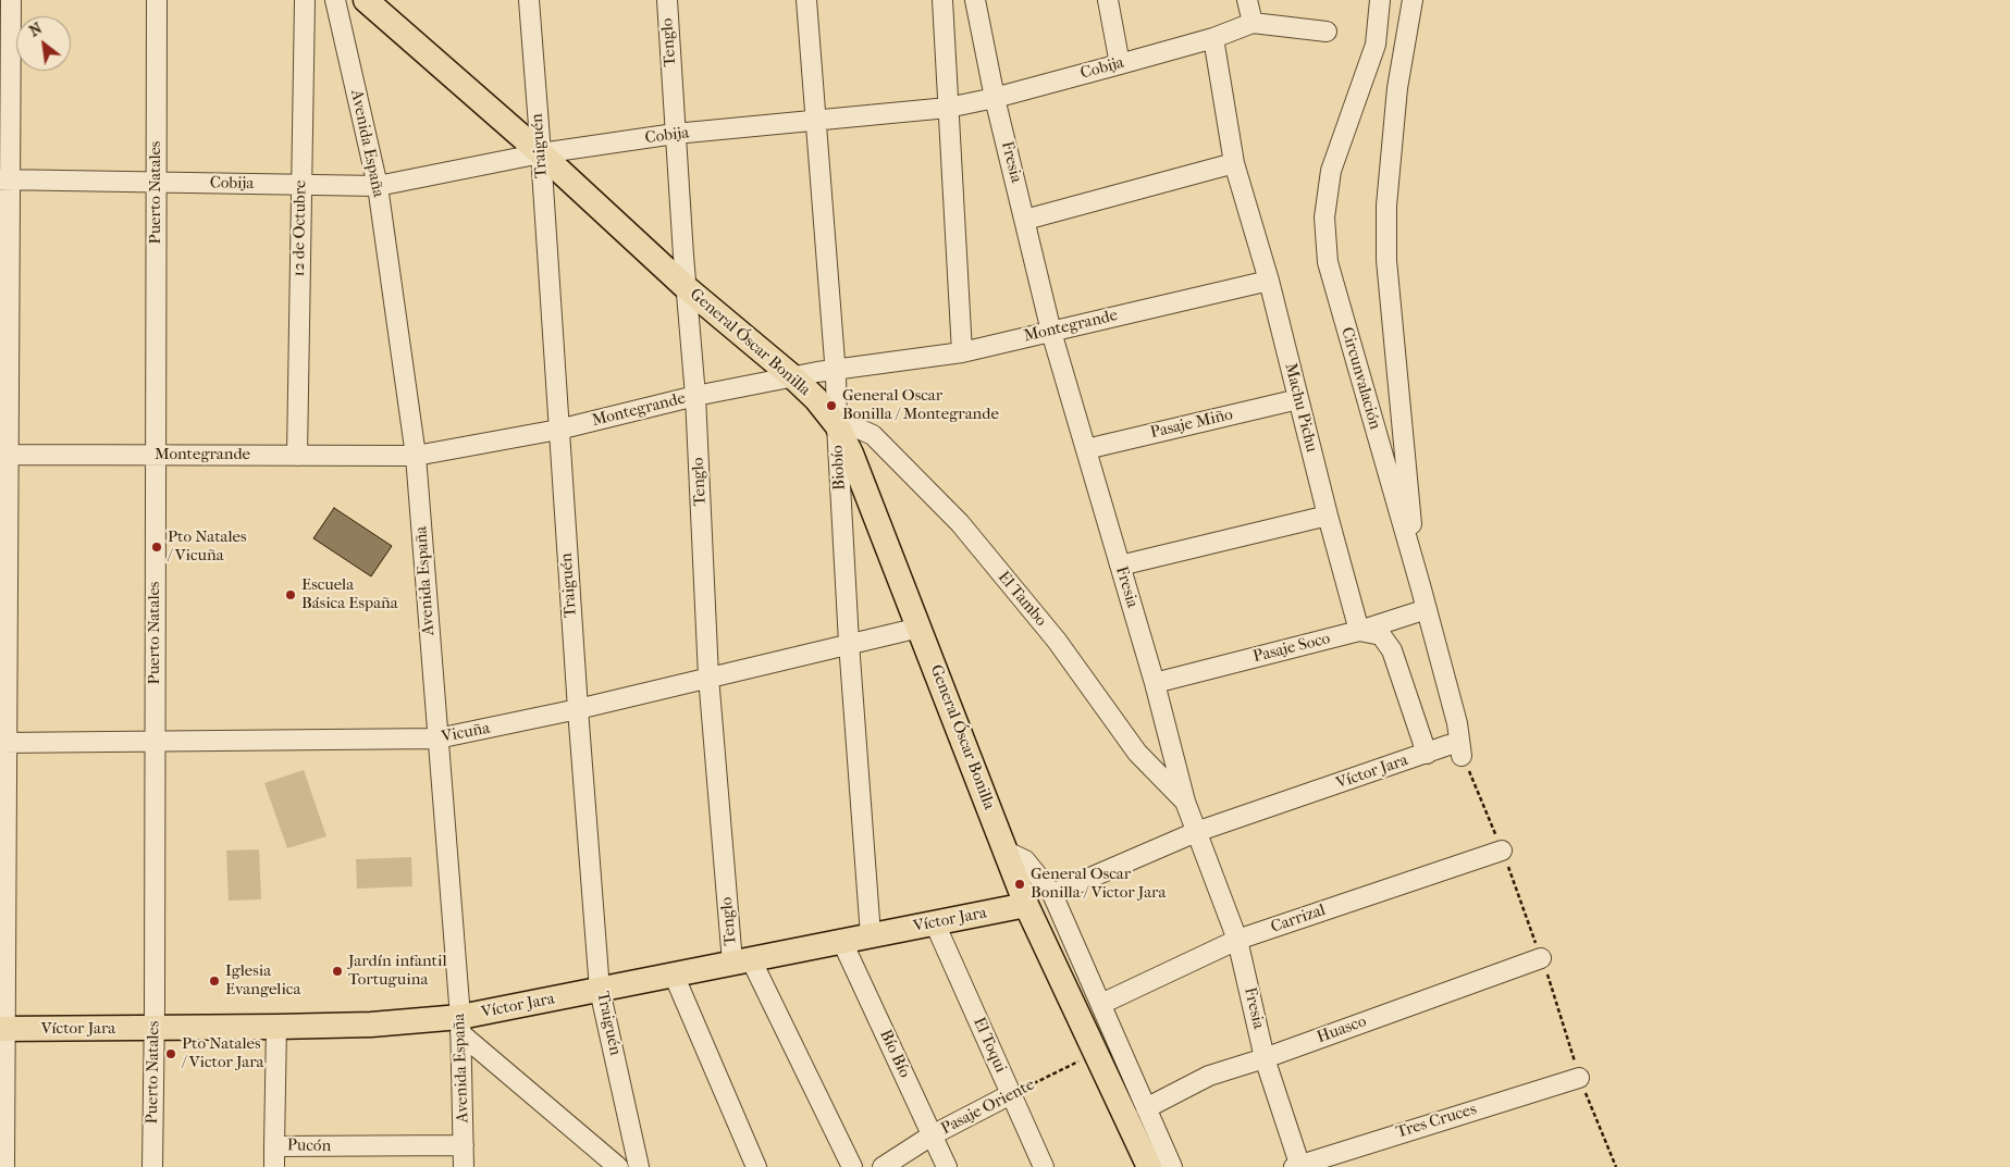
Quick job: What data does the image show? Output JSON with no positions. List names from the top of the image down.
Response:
{
  "streets": {
    "main road": ["General Óscar Bonilla", "Víctor Jara"],
    "street": [
      "Tenglo",
      "Cobija",
      "Avenida España",
      "Traiguén",
      "Fresia",
      "Puerto Natales",
      "12 de Octubre",
      "Montegrande",
      "Circunvalación",
      "Machu Pichu",
      "Pasaje Miño",
      "Biobío",
      "El Tambo",
      "Pasaje Soco",
      "Vicuña",
      "Carrizal",
      "Huasco",
      "El Toqui",
      "Bío Bío",
      "Pasaje Oriente",
      "Tres Cruces",
      "Pucón"
    ]
  },
  "crossings": [
    ["Tenglo", "Cobija"],
    ["Tenglo", "Montegrande"],
    ["Tenglo", "General Óscar Bonilla"],
    ["Tenglo", "Vicuña"],
    ["Tenglo", "Víctor Jara"],
    ["Cobija", "Avenida España"],
    ["Cobija", "Traiguén"],
    ["Cobija", "Fresia"],
    ["Cobija", "Puerto Natales"],
    ["Cobija", "12 de Octubre"],
    ["Cobija", "General Óscar Bonilla"],
    ["Cobija", "Machu Pichu"],
    ["Cobija", "Biobío"],
    ["Avenida España", "Montegrande"],
    ["Avenida España", "Vicuña"],
    ["Avenida España", "Víctor Jara"],
    ["Avenida España", "Pucón"],
    ["Traiguén", "Montegrande"],
    ["Traiguén", "General Óscar Bonilla"],
    ["Traiguén", "Vicuña"],
    ["Traiguén", "Víctor Jara"],
    ["Fresia", "Montegrande"],
    ["Fresia", "Pasaje Miño"],
    ["Fresia", "El Tambo"],
    ["Fresia", "Pasaje Soco"],
    ["Fresia", "Víctor Jara"],
    ["Fresia", "Carrizal"],
    ["Fresia", "Huasco"],
    ["Fresia", "Tres Cruces"],
    ["Puerto Natales", "Montegrande"],
    ["Puerto Natales", "Vicuña"],
    ["Puerto Natales", "Víctor Jara"],
    ["12 de Octubre", "Montegrande"],
    ["Montegrande", "General Óscar Bonilla"],
    ["Montegrande", "Machu Pichu"],
    ["Montegrande", "Biobío"],
    ["General Óscar Bonilla", "Biobío"],
    ["General Óscar Bonilla", "El Tambo"],
    ["General Óscar Bonilla", "Vicuña"],
    ["General Óscar Bonilla", "Víctor Jara"],
    ["General Óscar Bonilla", "Pasaje Oriente"],
    ["Circunvalación", "Pasaje Soco"],
    ["Circunvalación", "Víctor Jara"],
    ["Machu Pichu", "Pasaje Miño"],
    ["Machu Pichu", "Pasaje Soco"],
    ["Biobío", "El Tambo"],
    ["Biobío", "Vicuña"],
    ["Biobío", "Víctor Jara"],
    ["Víctor Jara", "El Toqui"],
    ["Víctor Jara", "Bío Bío"],
    ["Víctor Jara", "Pucón"],
    ["El Toqui", "Pasaje Oriente"],
    ["Bío Bío", "Pasaje Oriente"]
  ],
  "places": [
    "General Oscar Bonilla / Montegrande",
    "Pto Natales / Vicuña",
    "Escuela Básica España",
    "General Oscar Bonilla / Victor Jara",
    "Jardín infantil Tortuguina",
    "Iglesia Evangelica",
    "Pto Natales / Victor Jara"
  ],
  "north": "top left"
}
